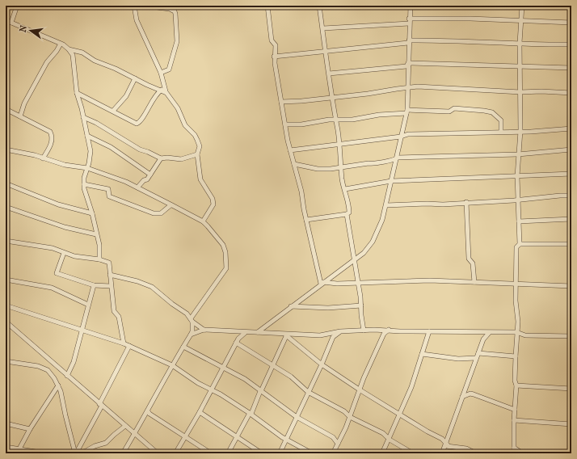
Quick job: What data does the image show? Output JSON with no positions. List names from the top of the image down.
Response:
{
  "north": "left"
}
